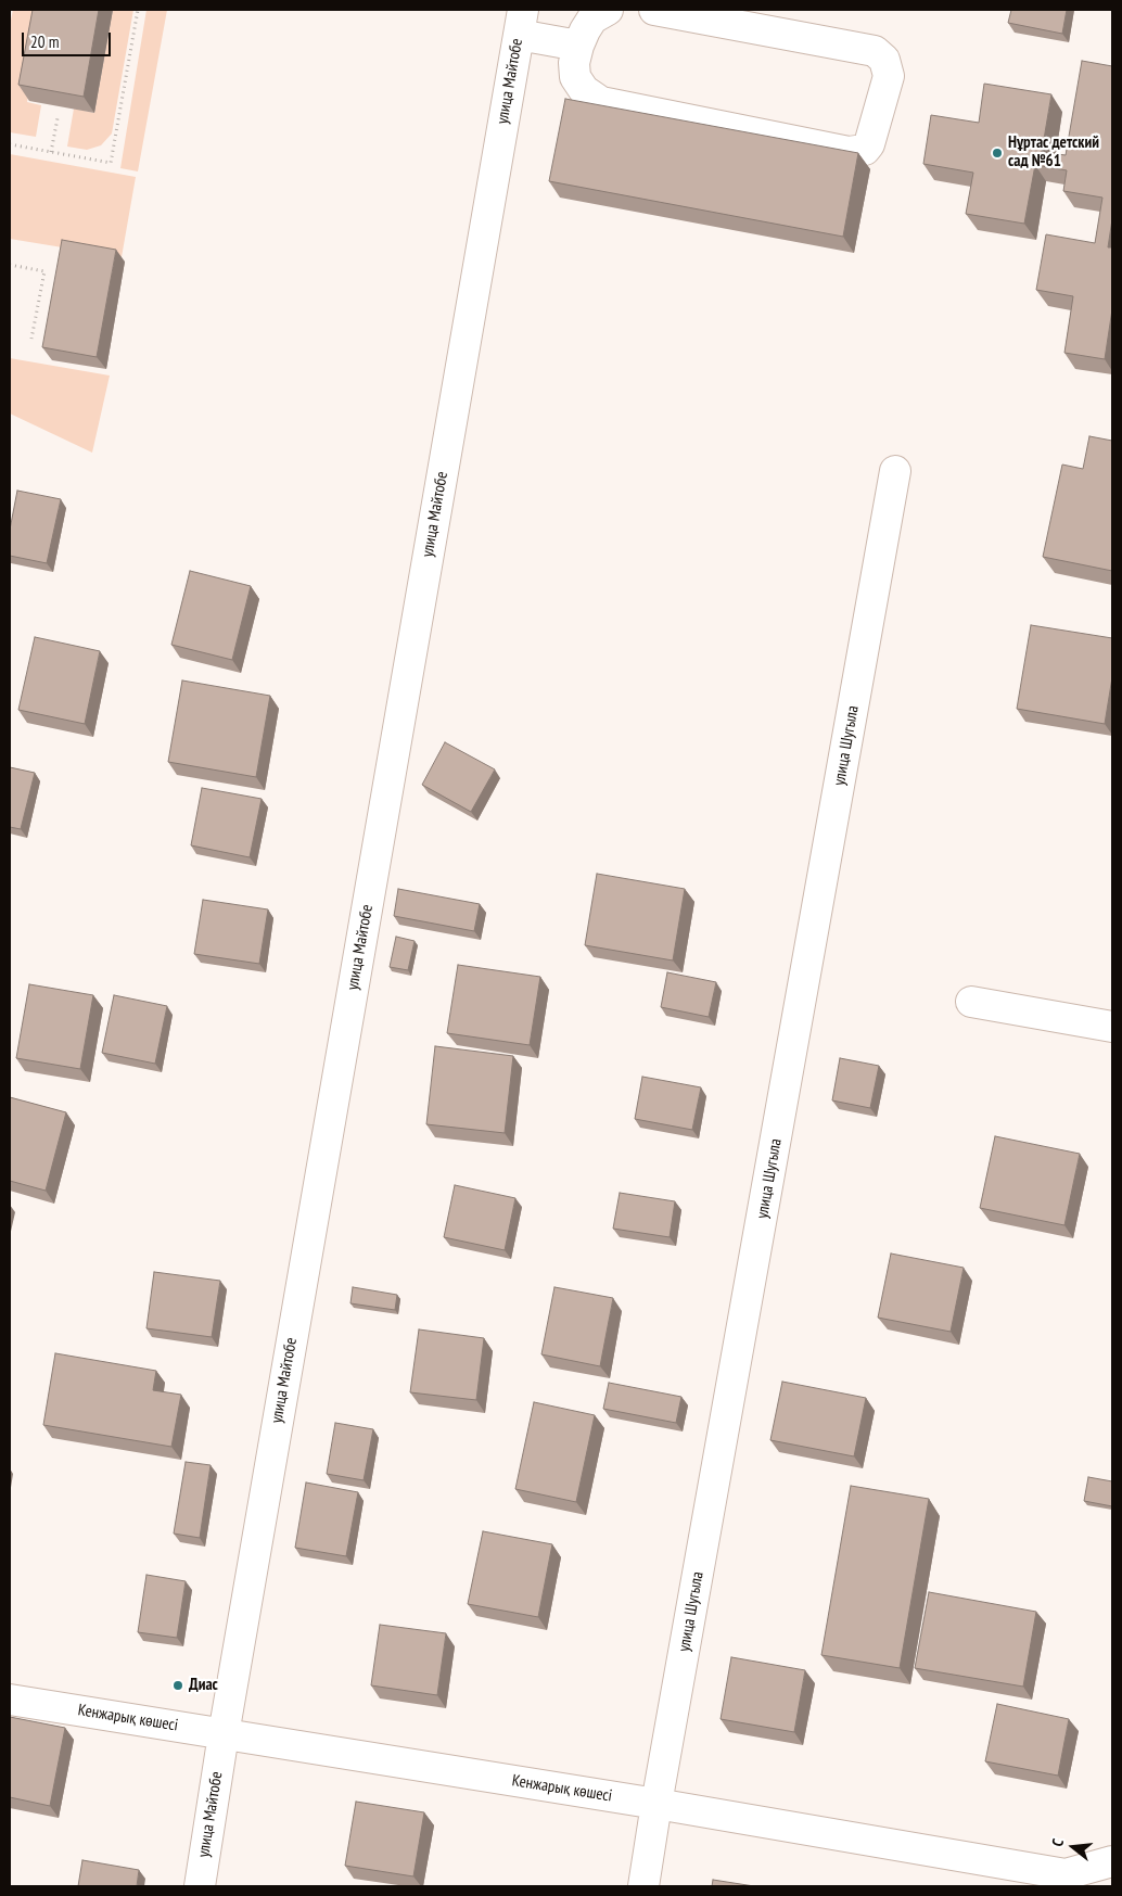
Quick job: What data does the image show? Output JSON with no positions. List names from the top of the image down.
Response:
{
  "streets": {
    "street": ["улица Майтобе", "улица Шугыла", "Кенжарық көшесі"]
  },
  "crossings": [
    ["улица Майтобе", "Кенжарық көшесі"],
    ["улица Шугыла", "Кенжарық көшесі"]
  ],
  "places": ["Нұртас детский сад №61", "Диас"],
  "scale_bar": "20 m",
  "north": "left"
}
